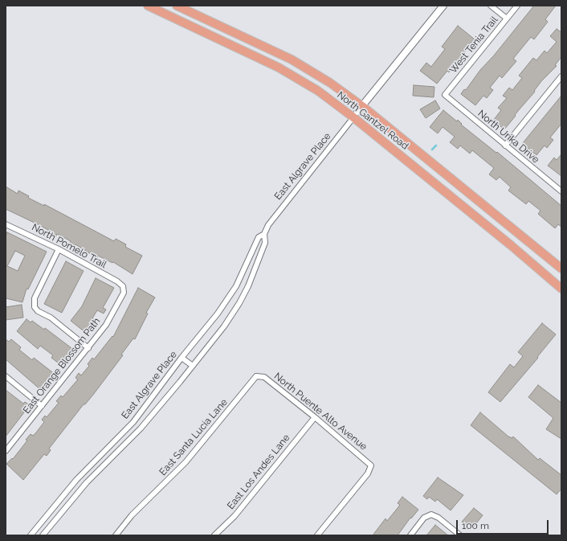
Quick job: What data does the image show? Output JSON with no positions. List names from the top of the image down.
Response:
{
  "streets": {
    "main road": ["North Gantzel Road"],
    "street": [
      "West Tenia Trail",
      "North Urika Drive",
      "East Algrave Place",
      "North Pomelo Trail",
      "East Orange Blossom Path",
      "North Puente Alto Avenue",
      "East Santa Lucia Lane",
      "East Los Andes Lane"
    ]
  },
  "crossings": [
    ["West Tenia Trail", "North Urika Drive"],
    ["North Gantzel Road", "East Algrave Place"],
    ["North Pomelo Trail", "East Orange Blossom Path"],
    ["North Puente Alto Avenue", "East Santa Lucia Lane"],
    ["North Puente Alto Avenue", "East Los Andes Lane"]
  ],
  "scale_bar": "100 m"
}
